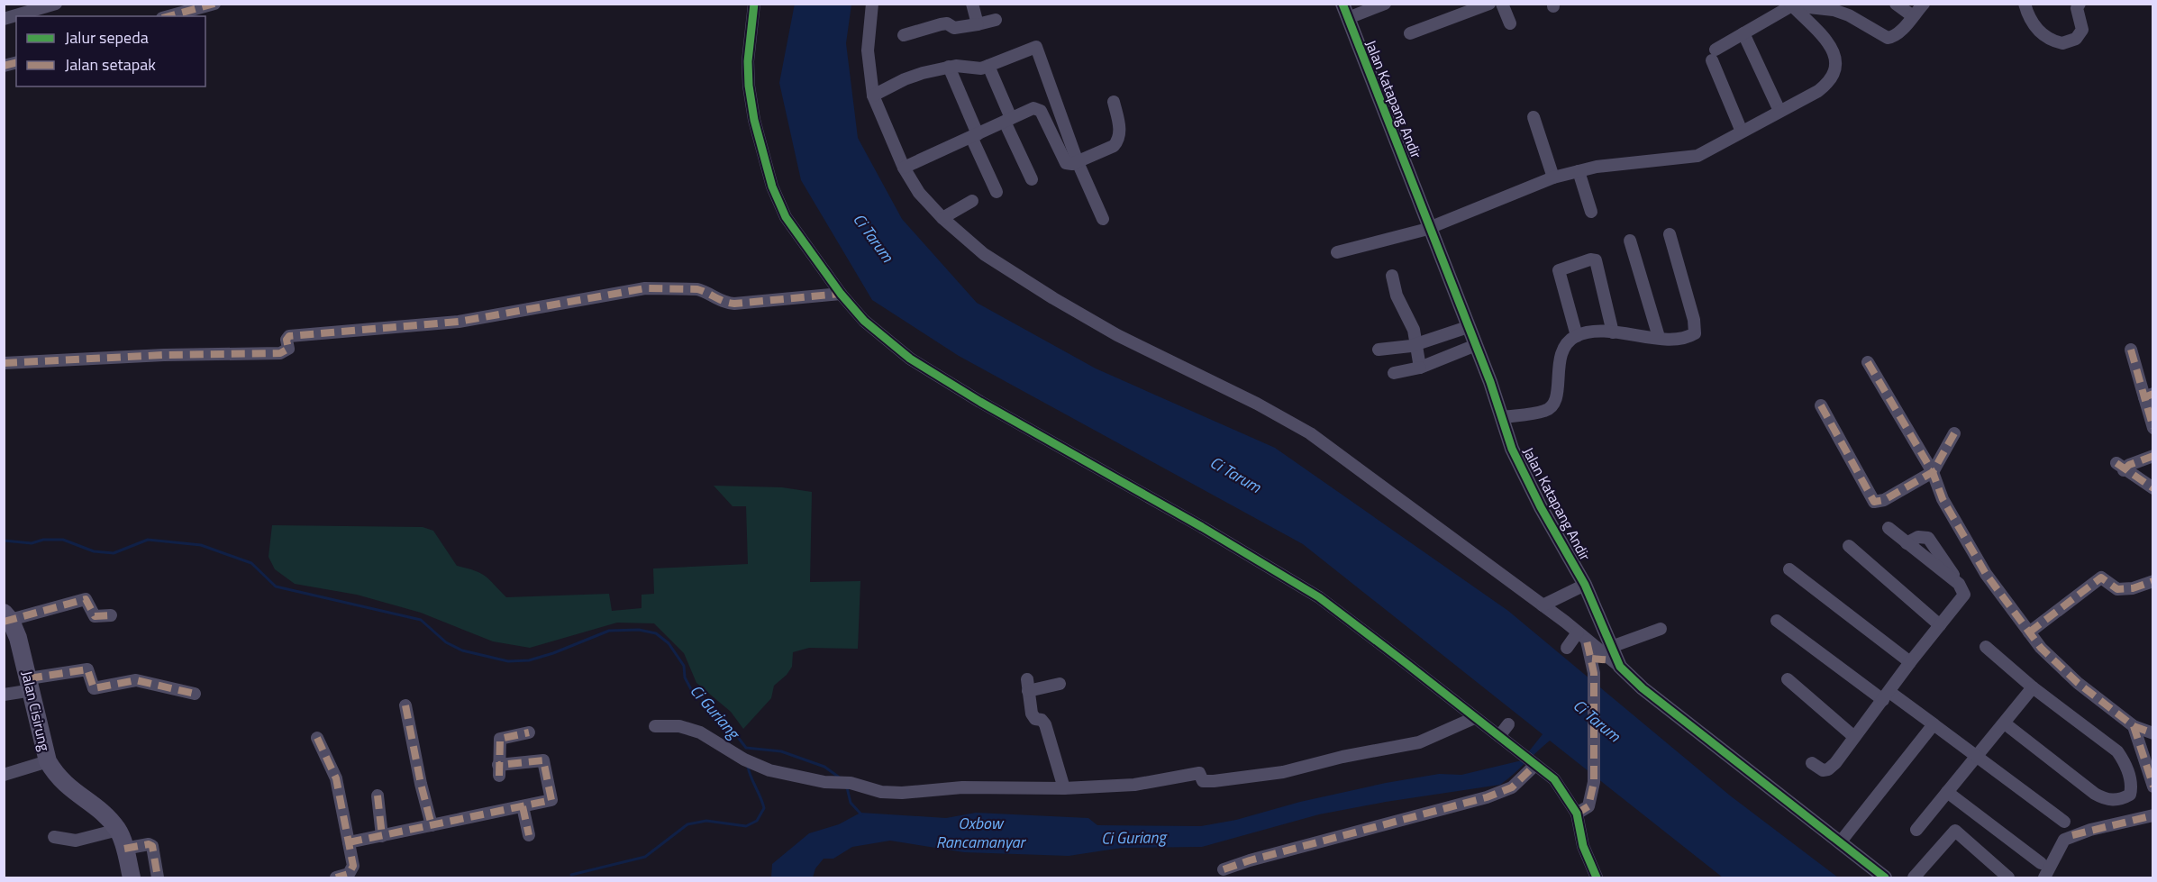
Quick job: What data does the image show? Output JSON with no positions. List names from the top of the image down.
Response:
{
  "streets": {
    "main road": ["Jalan Cisirung"],
    "street": ["Jalan Katapang Andir"]
  },
  "water": ["Ci Tarum", "Ci Guriang", "Oxbow Rancamanyar"],
  "legend": ["Jalur sepeda", "Jalan setapak"]
}
